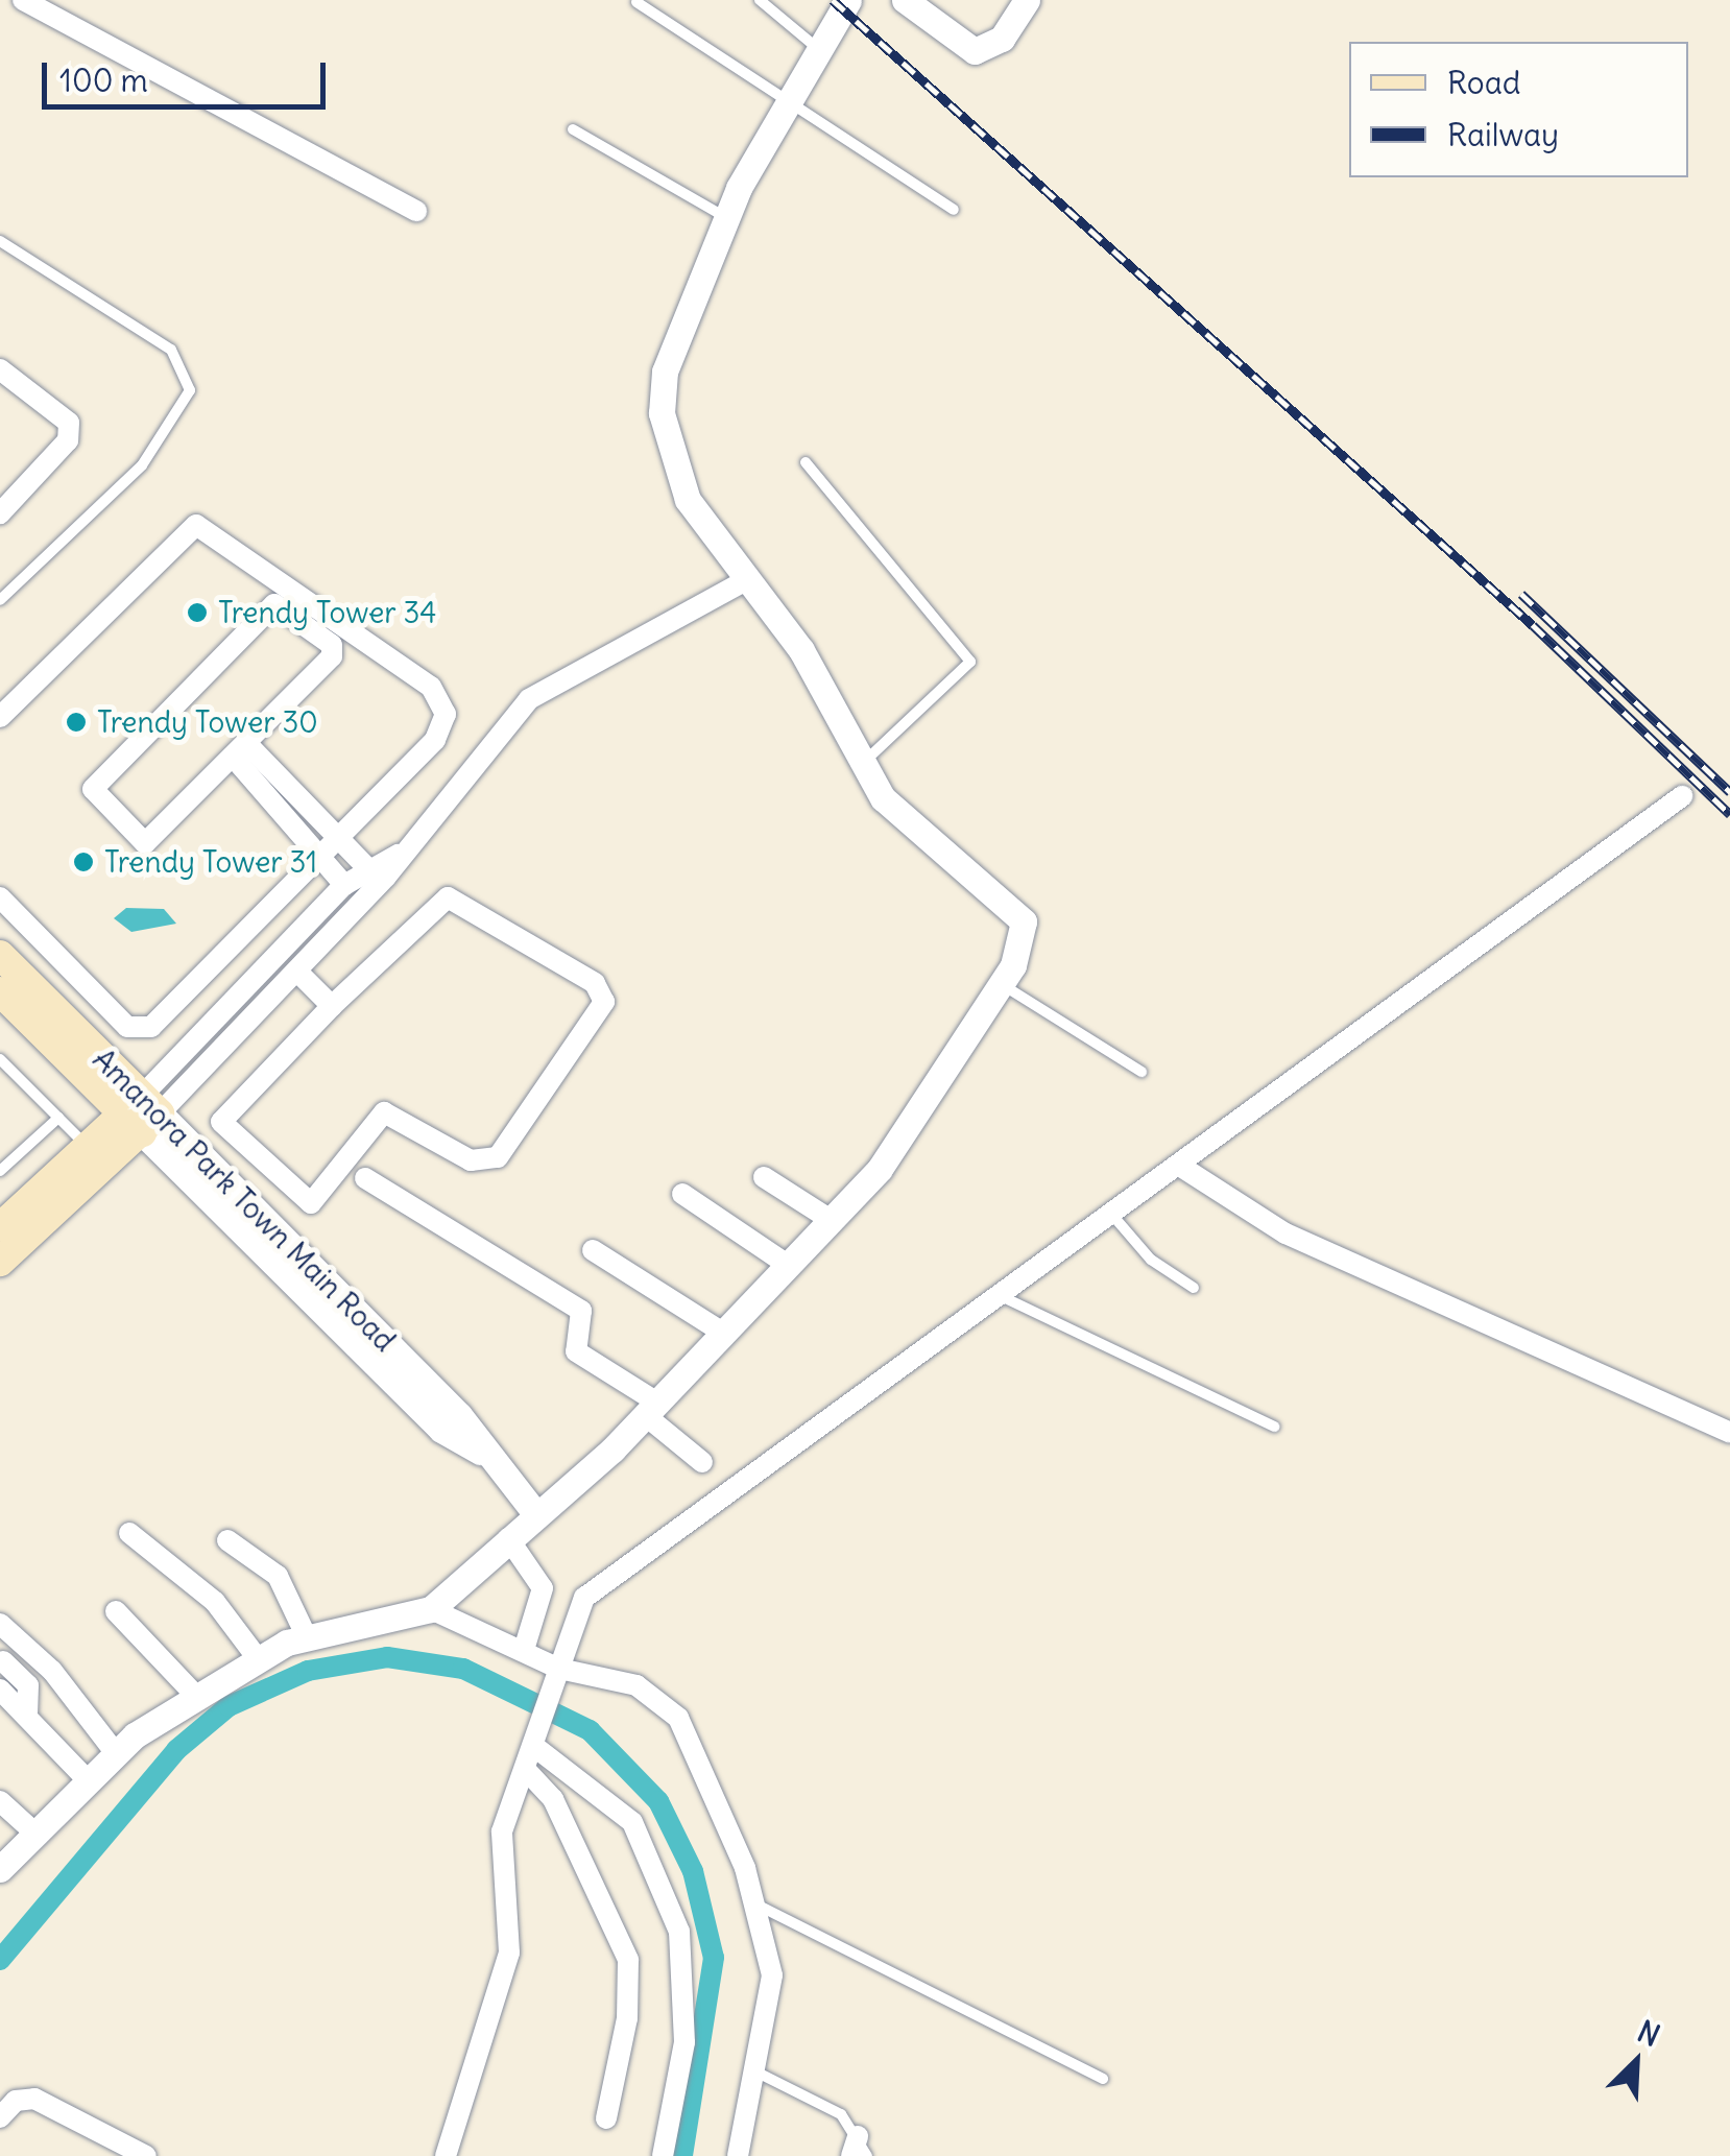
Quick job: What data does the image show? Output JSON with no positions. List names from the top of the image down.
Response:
{
  "streets": {
    "main road": ["Amanora Park Town Main Road"]
  },
  "places": ["Trendy Tower 34", "Trendy Tower 30", "Trendy Tower 31"],
  "legend": ["Road", "Railway"],
  "scale_bar": "100 m",
  "north": "top right"
}
